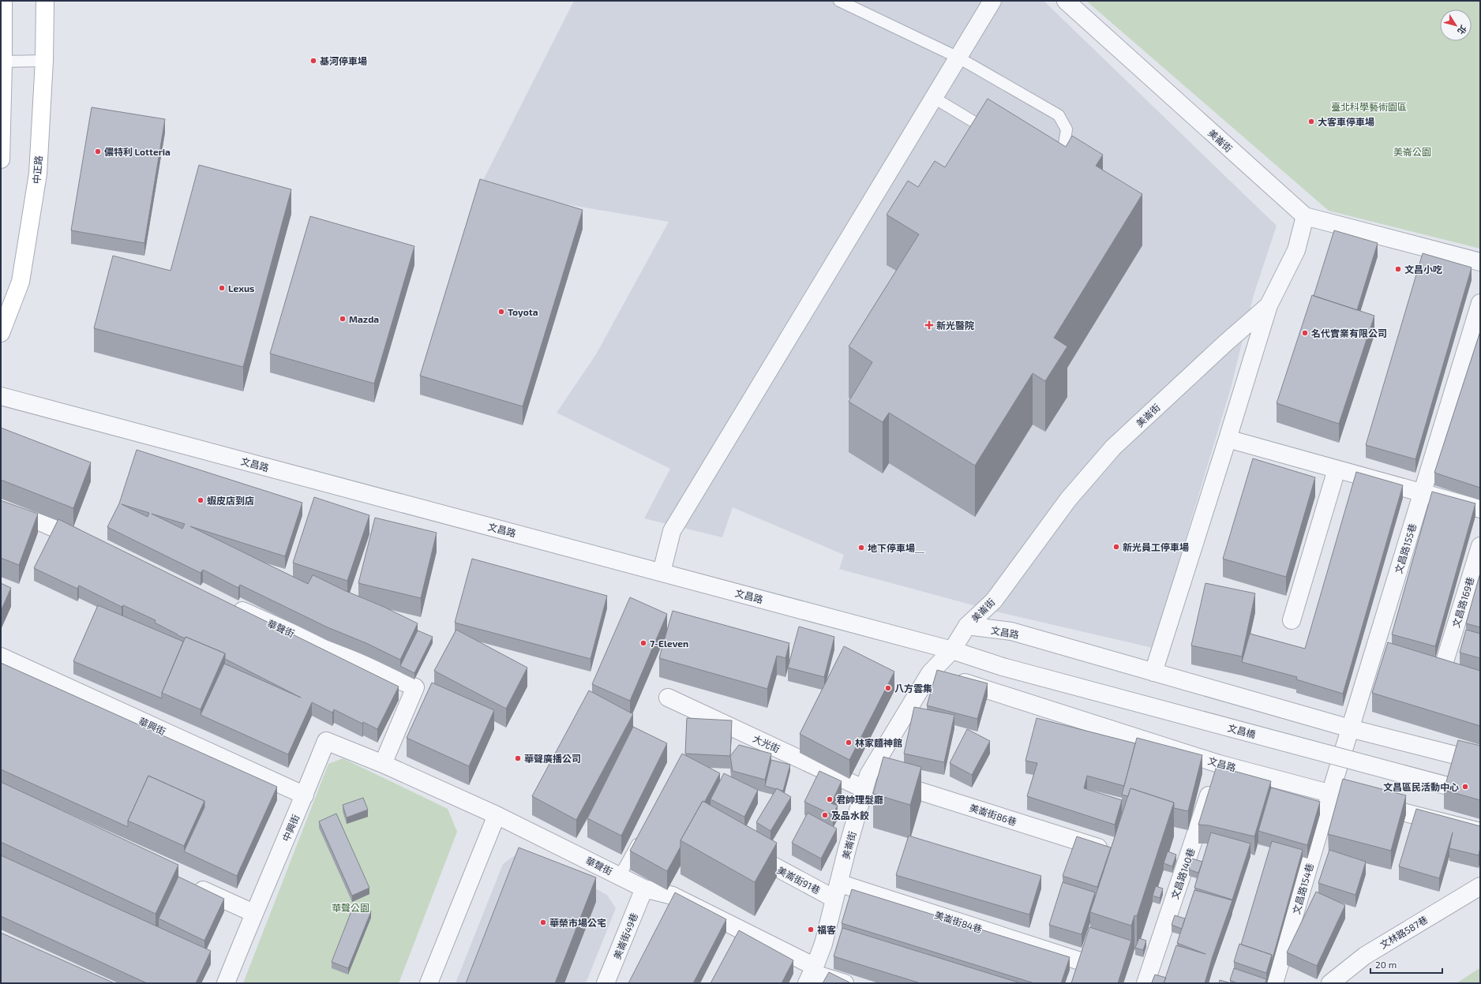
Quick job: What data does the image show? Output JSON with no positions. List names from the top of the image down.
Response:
{
  "streets": {
    "main road": ["中正路"],
    "street": [
      "美崙街",
      "文昌路",
      "文昌路155巷",
      "文昌路169巷",
      "華聲街",
      "華興街",
      "文昌橋",
      "大光街",
      "美崙街86巷",
      "中興街",
      "文昌路140巷",
      "美崙街91巷",
      "文昌路154巷",
      "美崙街84巷",
      "文林路587巷",
      "美崙街49巷"
    ]
  },
  "crossings": [
    ["美崙街", "文昌路"],
    ["美崙街", "華聲街"],
    ["美崙街", "大光街"],
    ["美崙街", "美崙街86巷"],
    ["美崙街", "美崙街91巷"],
    ["美崙街", "美崙街84巷"],
    ["文昌路", "文昌路155巷"],
    ["文昌路", "文昌橋"],
    ["文昌路", "文昌路140巷"],
    ["文昌路", "文昌路154巷"],
    ["文昌路155巷", "文昌路154巷"],
    ["華聲街", "中興街"],
    ["華聲街", "美崙街49巷"],
    ["華興街", "中興街"],
    ["大光街", "美崙街86巷"],
    ["美崙街91巷", "美崙街84巷"]
  ],
  "parks": ["臺北科學藝術園區", "美崙公園", "華聲公園"],
  "places": {
    "other": [
      "基河停車場",
      "大客車停車場",
      "儂特利 Lotteria",
      "文昌小吃",
      "Lexus",
      "Toyota",
      "Mazda",
      "名代實業有限公司",
      "蝦皮店到店",
      "新光員工停車場",
      "地下停車場＿",
      "7-Eleven",
      "八方雲集",
      "林家麵神館",
      "華聲廣播公司",
      "文昌區民活動中心",
      "君帥理髮廳",
      "及品水餃",
      "華榮市場公宅",
      "福客"
    ],
    "health": ["新光醫院"]
  },
  "scale_bar": "20 m",
  "north": "bottom right"
}
